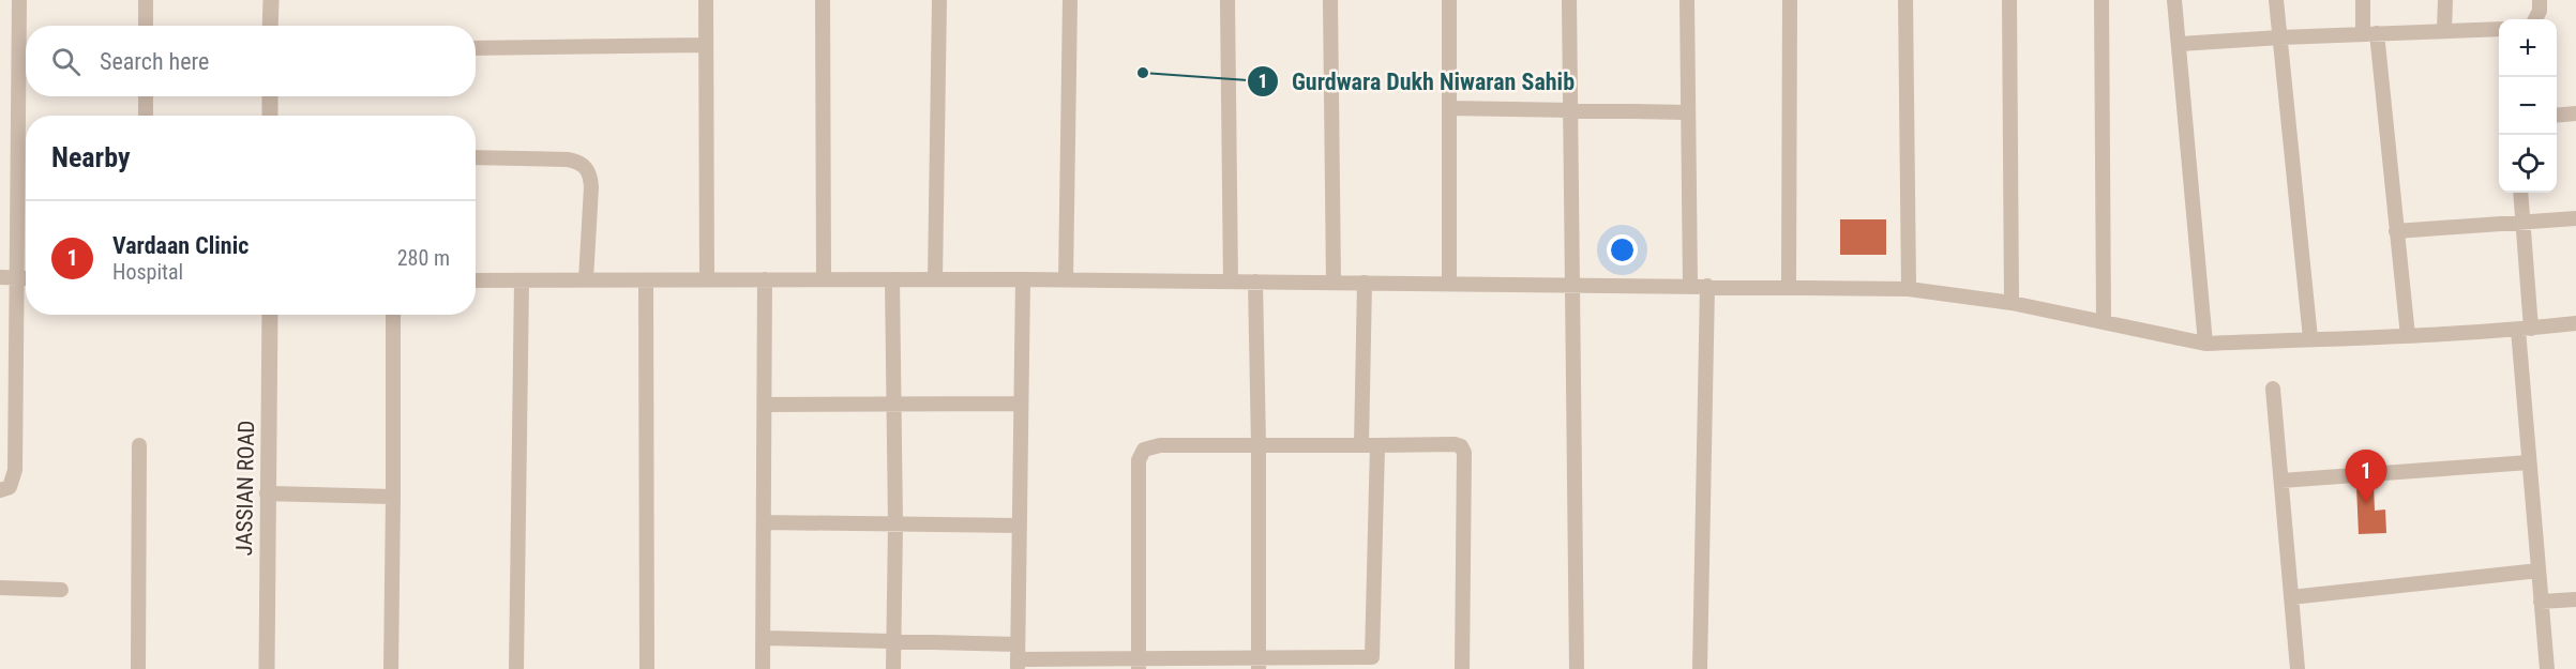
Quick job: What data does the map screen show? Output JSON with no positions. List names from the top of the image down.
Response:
{
  "streets": {
    "street": ["JASSIAN ROAD"]
  },
  "places": ["Gurdwara Dukh Niwaran Sahib"],
  "page": {
    "map_buttons": ["+", "−"],
    "search": "Search here",
    "heading": "Nearby",
    "list": [
      {
        "mark": "1",
        "name": "Vardaan Clinic",
        "note": "Hospital",
        "value": "280 m"
      }
    ],
    "pins": "1"
  }
}
